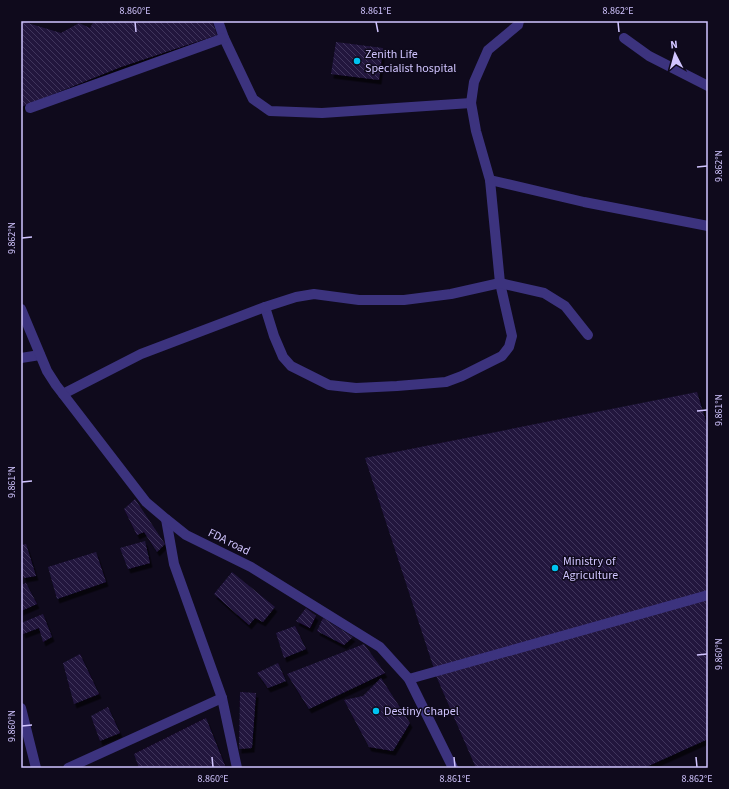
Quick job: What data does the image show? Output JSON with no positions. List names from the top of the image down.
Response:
{
  "streets": {
    "street": ["FDA road"]
  },
  "places": ["Zenith Life Specialist hospital", "Ministry of Agriculture", "Destiny Chapel"],
  "north": "top",
  "coordinates": [
    "8.860°E",
    "8.861°E",
    "8.862°E",
    "9.862°N",
    "9.861°N",
    "9.860°N"
  ]
}
